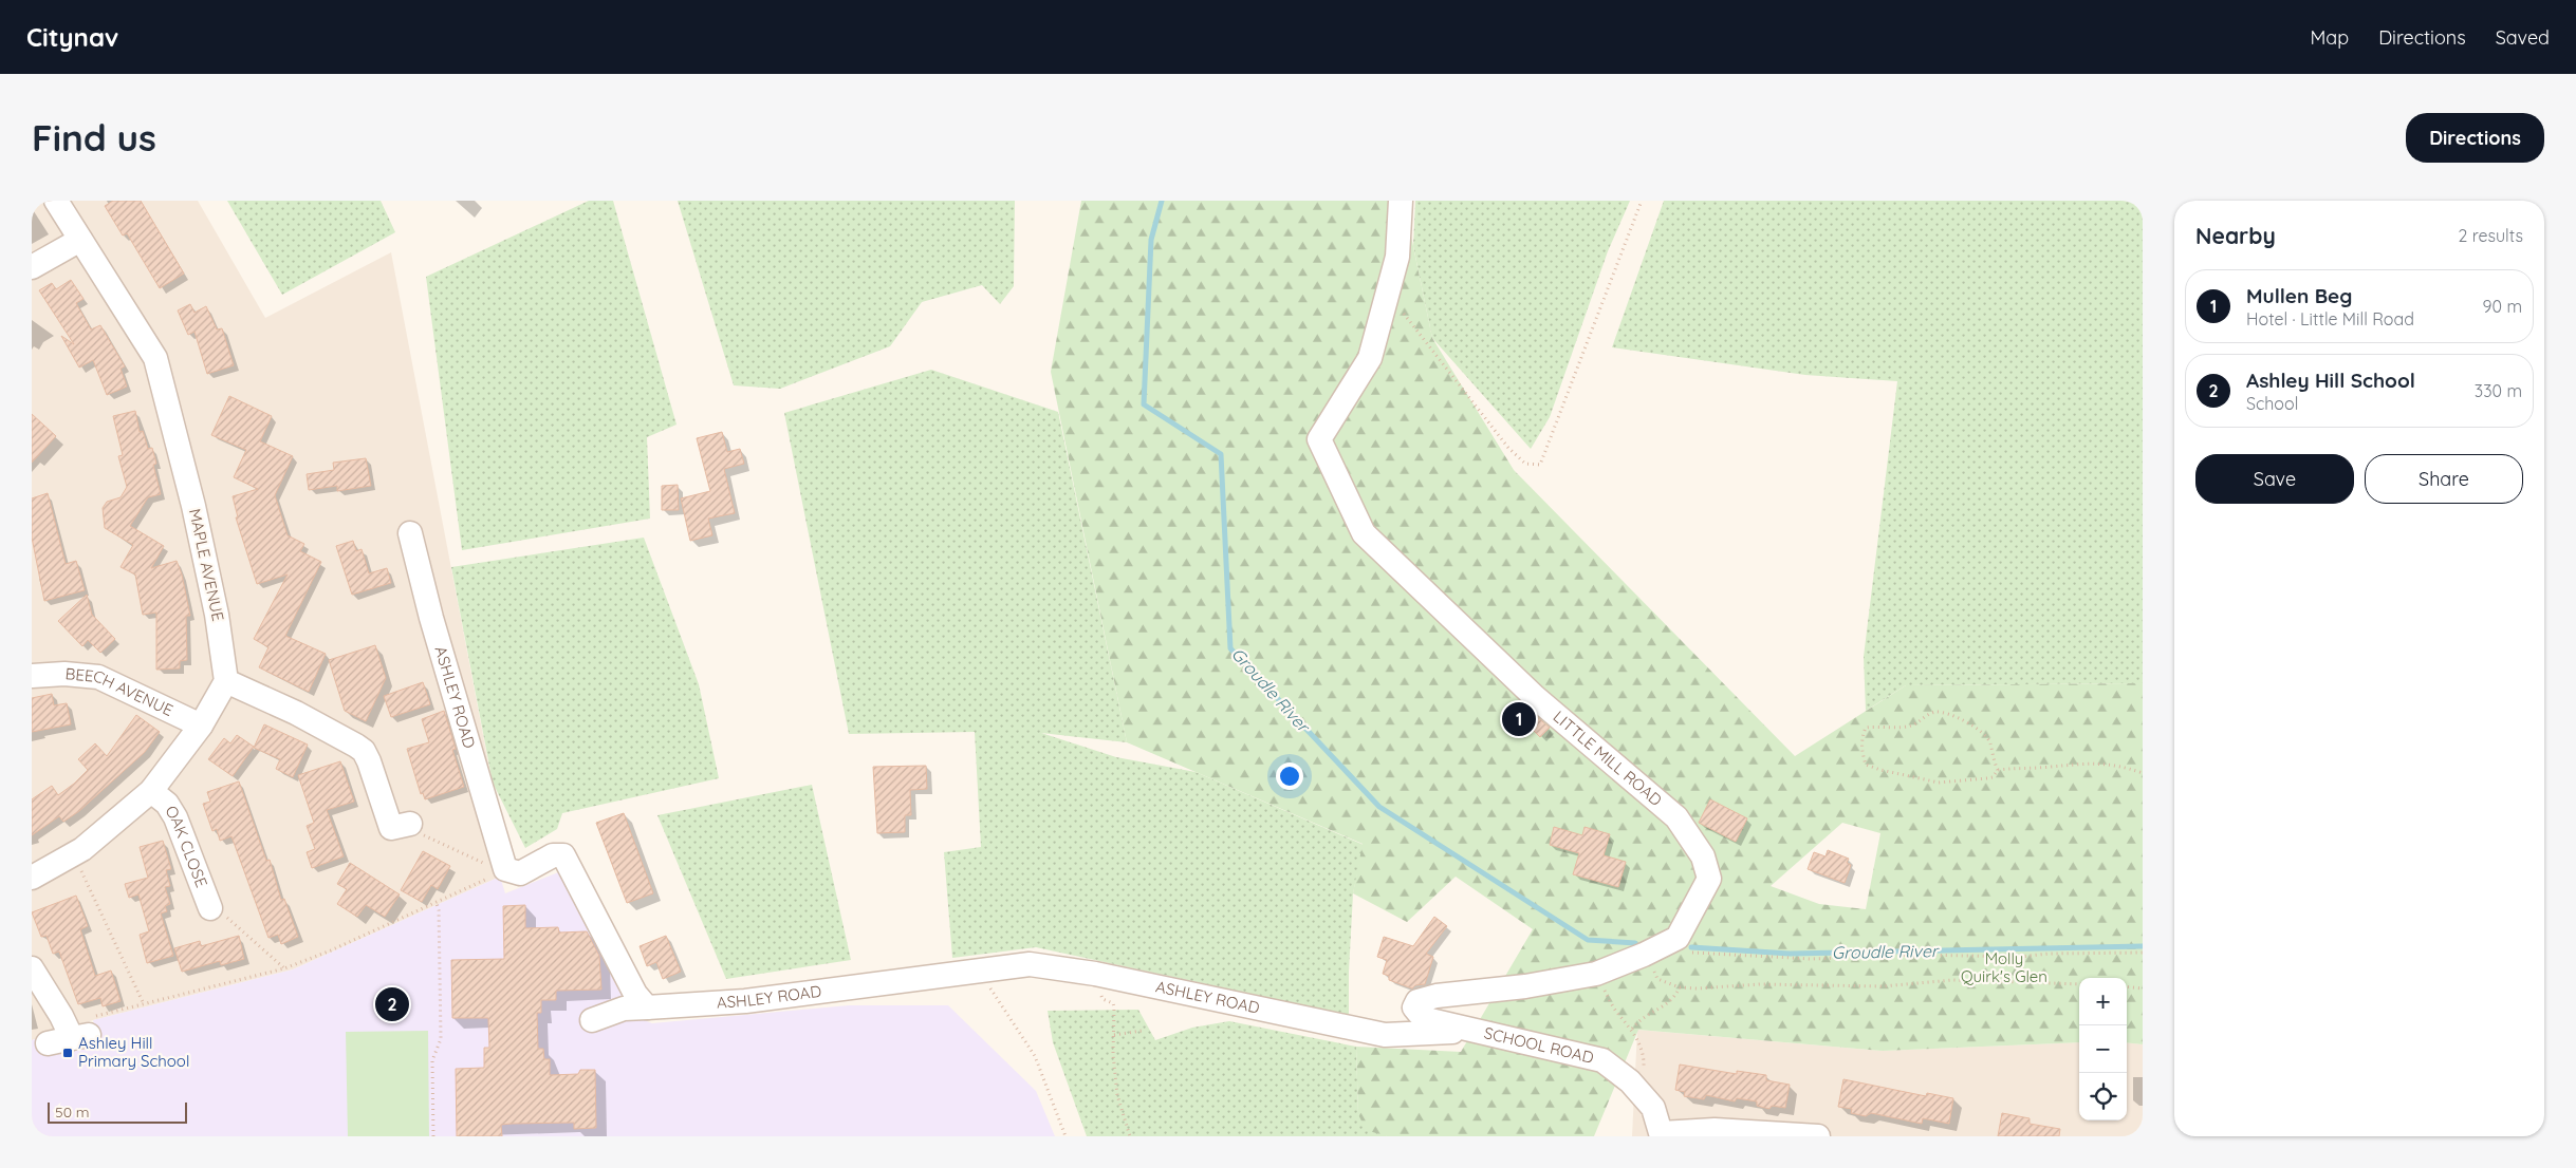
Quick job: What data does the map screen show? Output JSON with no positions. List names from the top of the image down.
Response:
{
  "streets": {
    "street": [
      "MAPLE AVENUE",
      "BEECH AVENUE",
      "ASHLEY ROAD",
      "LITTLE MILL ROAD",
      "OAK CLOSE",
      "SCHOOL ROAD"
    ]
  },
  "crossings": [
    ["ASHLEY ROAD", "LITTLE MILL ROAD"],
    ["ASHLEY ROAD", "SCHOOL ROAD"],
    ["LITTLE MILL ROAD", "SCHOOL ROAD"]
  ],
  "water": ["Groudle River"],
  "parks": ["Molly Quirk's Glen"],
  "places": {
    "transit": ["Ashley Hill Primary School"]
  },
  "scale_bar": "50 m",
  "page": {
    "header": "Citynav",
    "nav": ["Map", "Directions", "Saved"],
    "buttons": [
      "Directions",
      ["Save", "Share"]
    ],
    "title": "Find us",
    "heading": ["Nearby", "2 results"],
    "list": [
      {
        "mark": "1",
        "name": "Mullen Beg",
        "note": "Hotel · Little Mill Road",
        "value": "90 m"
      },
      {
        "mark": "2",
        "name": "Ashley Hill School",
        "note": "School",
        "value": "330 m"
      }
    ],
    "pins": ["1", "2"],
    "map_buttons": ["+", "−"],
    "scale": "50 m"
  }
}
